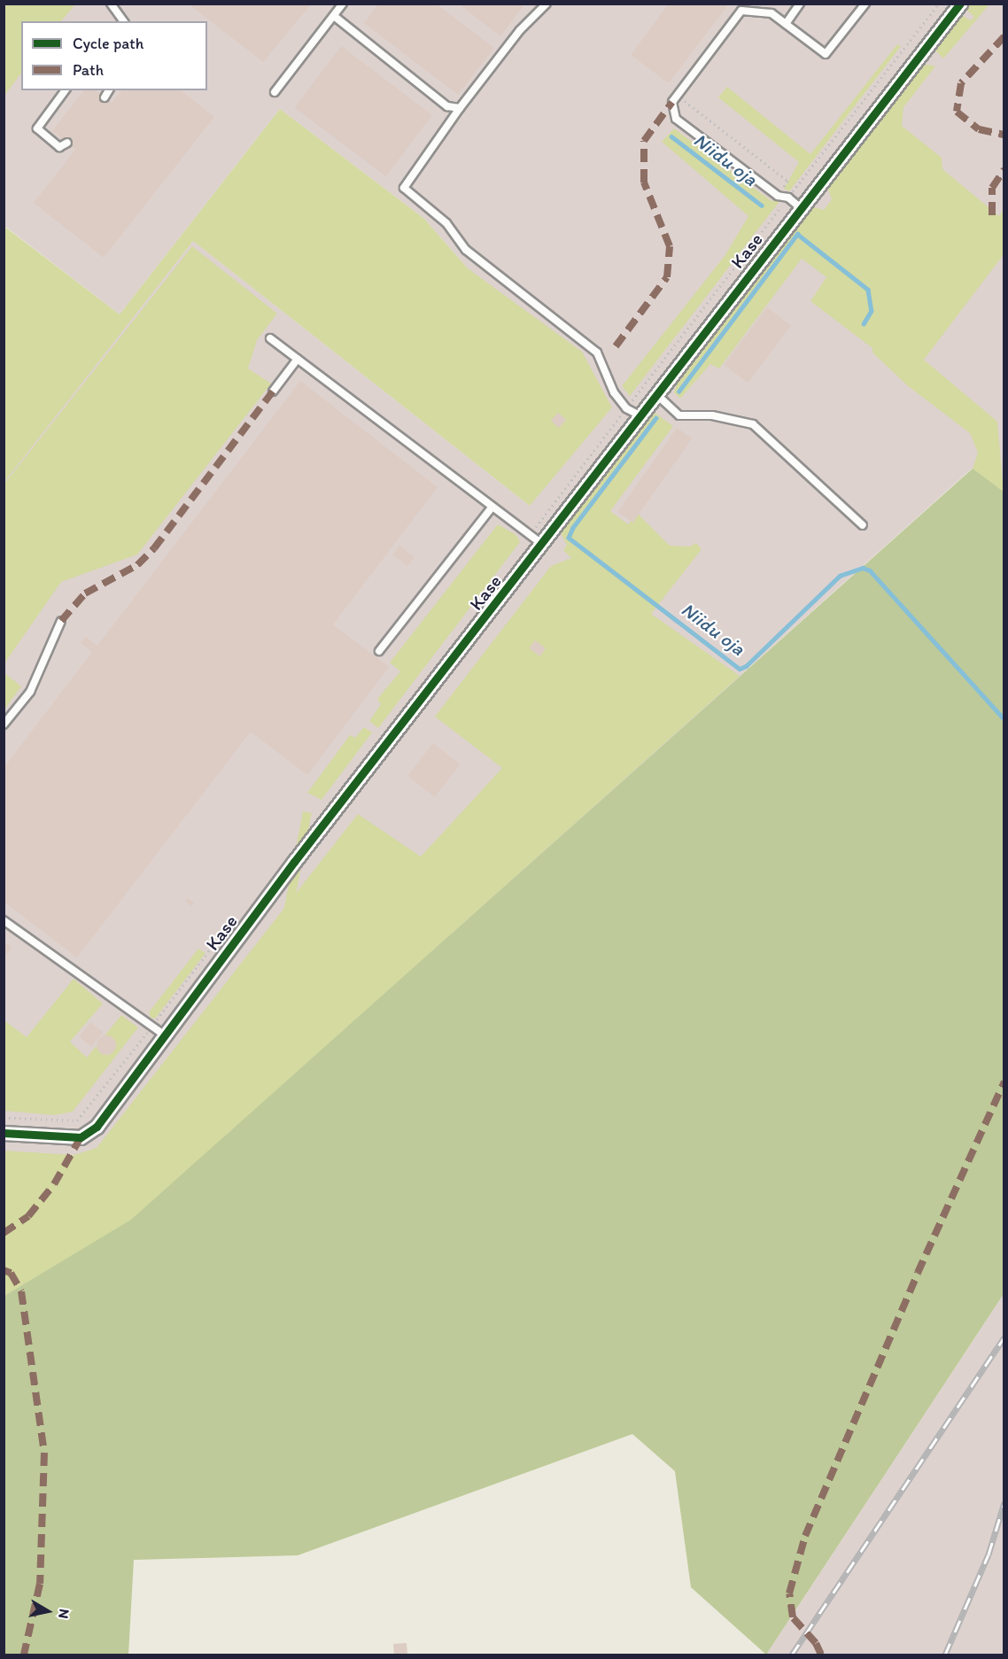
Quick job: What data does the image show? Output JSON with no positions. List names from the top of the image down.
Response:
{
  "streets": {
    "street": ["Kase"]
  },
  "water": ["Niidu oja"],
  "legend": ["Cycle path", "Path"],
  "north": "right"
}
